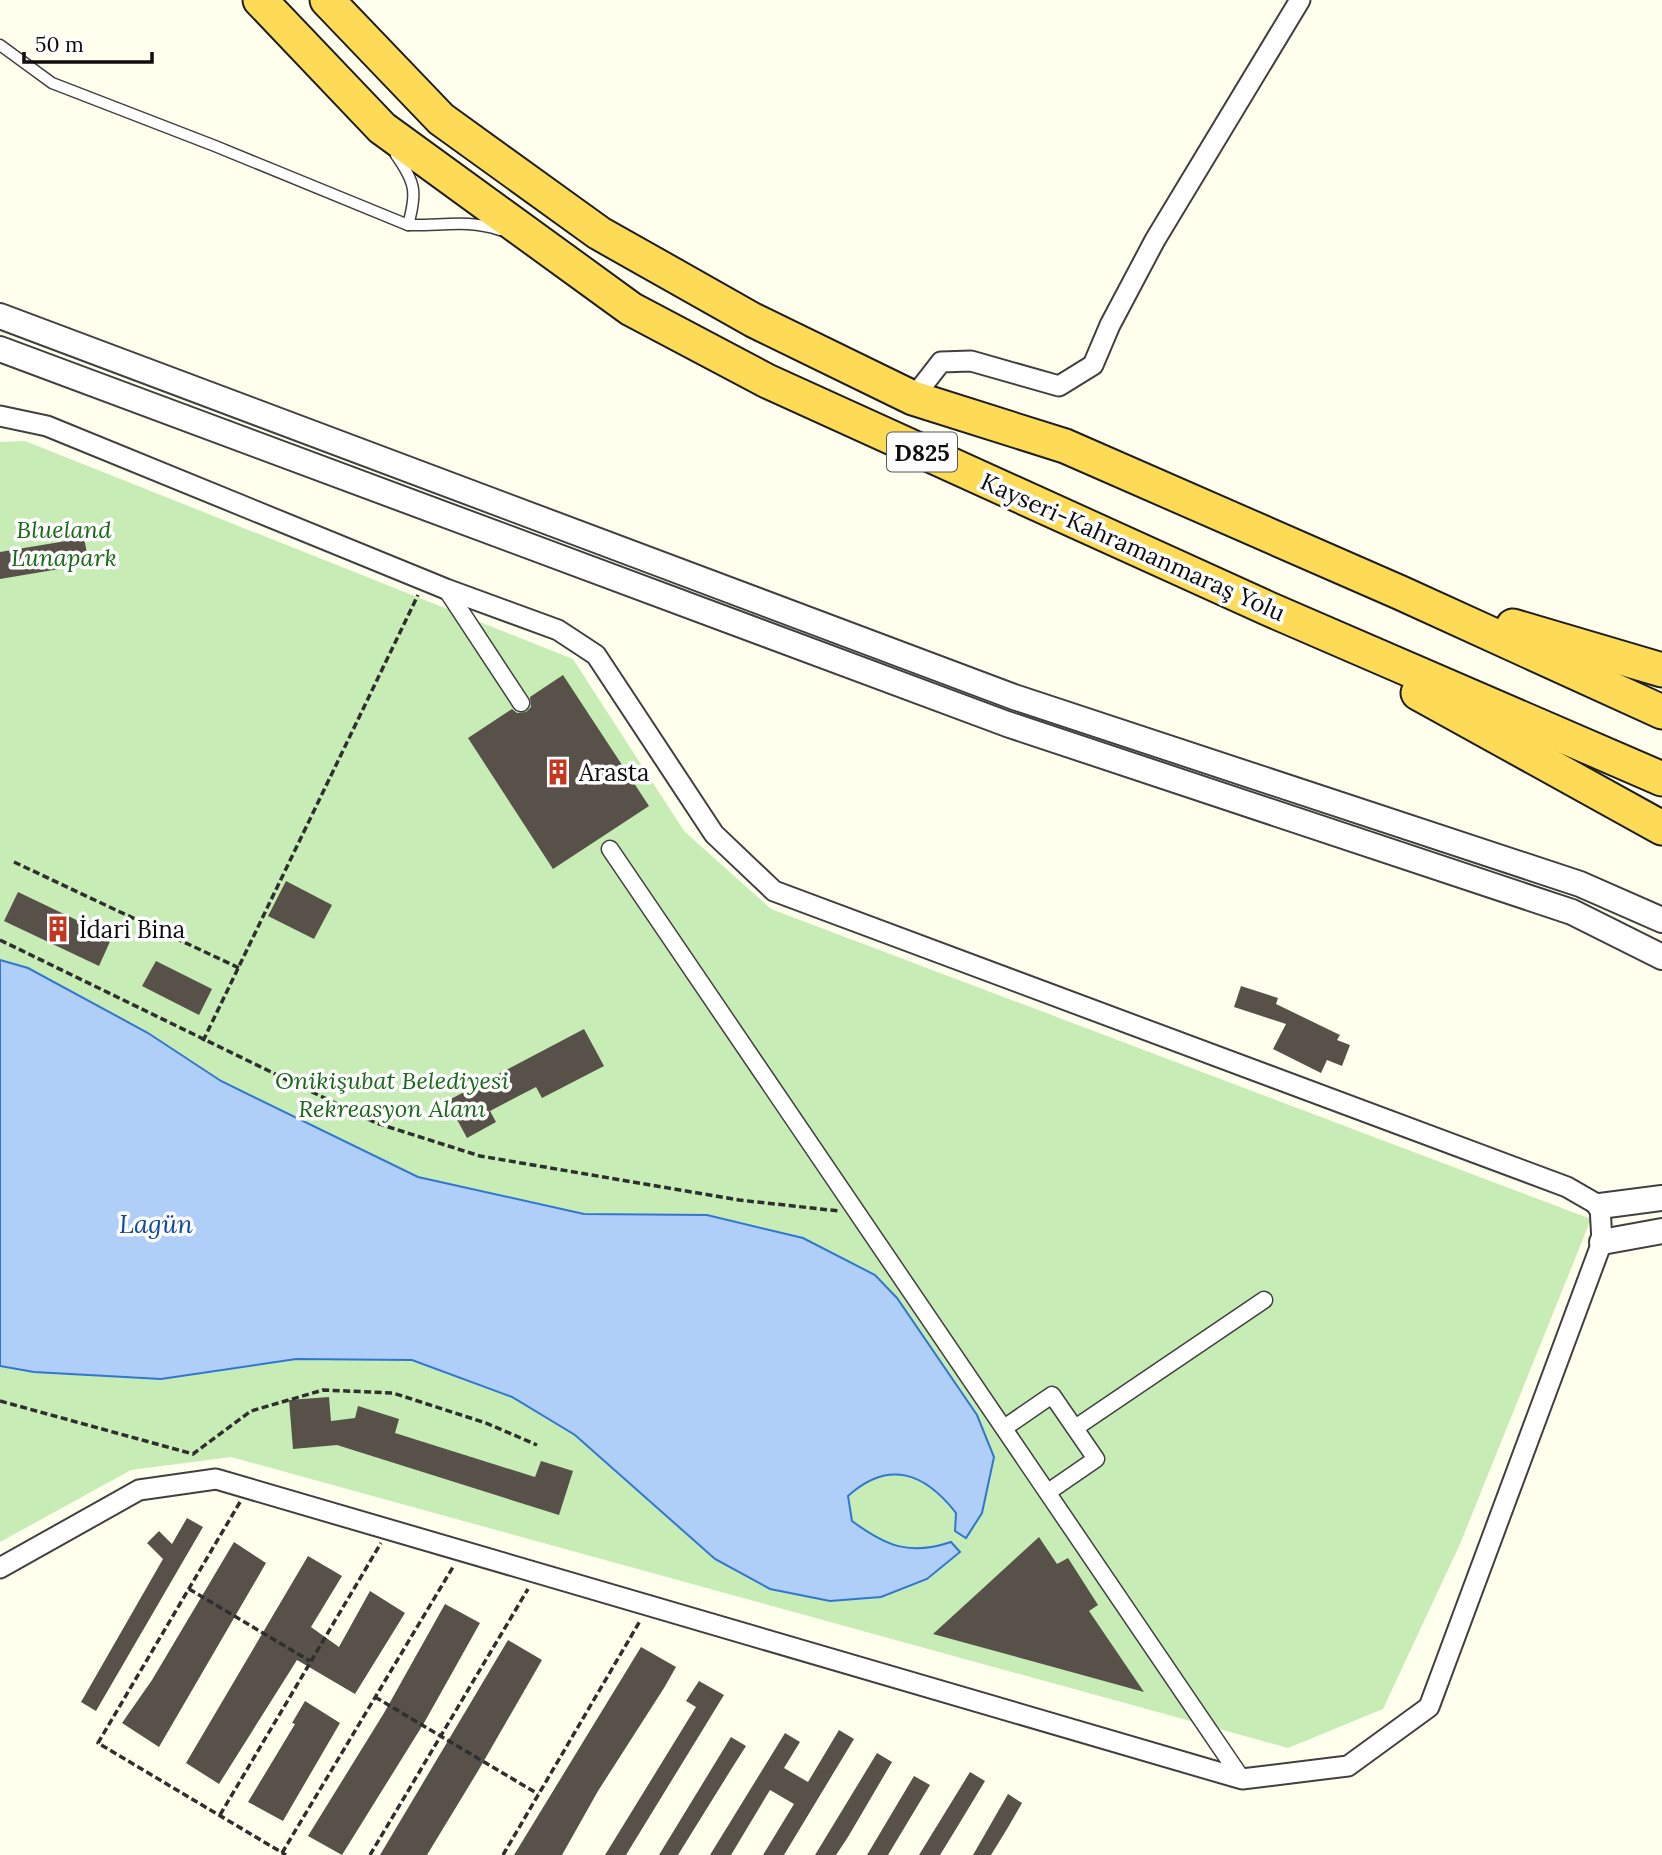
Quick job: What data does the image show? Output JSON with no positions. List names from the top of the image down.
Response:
{
  "streets": {
    "highway": ["D825", "Kayseri-Kahramanmaraş Yolu"]
  },
  "water": ["Lagün"],
  "parks": ["Blueland Lunapark", "Onikişubat Belediyesi Rekreasyon Alanı"],
  "places": {
    "building": ["Arasta", "İdari Bina"]
  },
  "scale_bar": "50 m"
}
